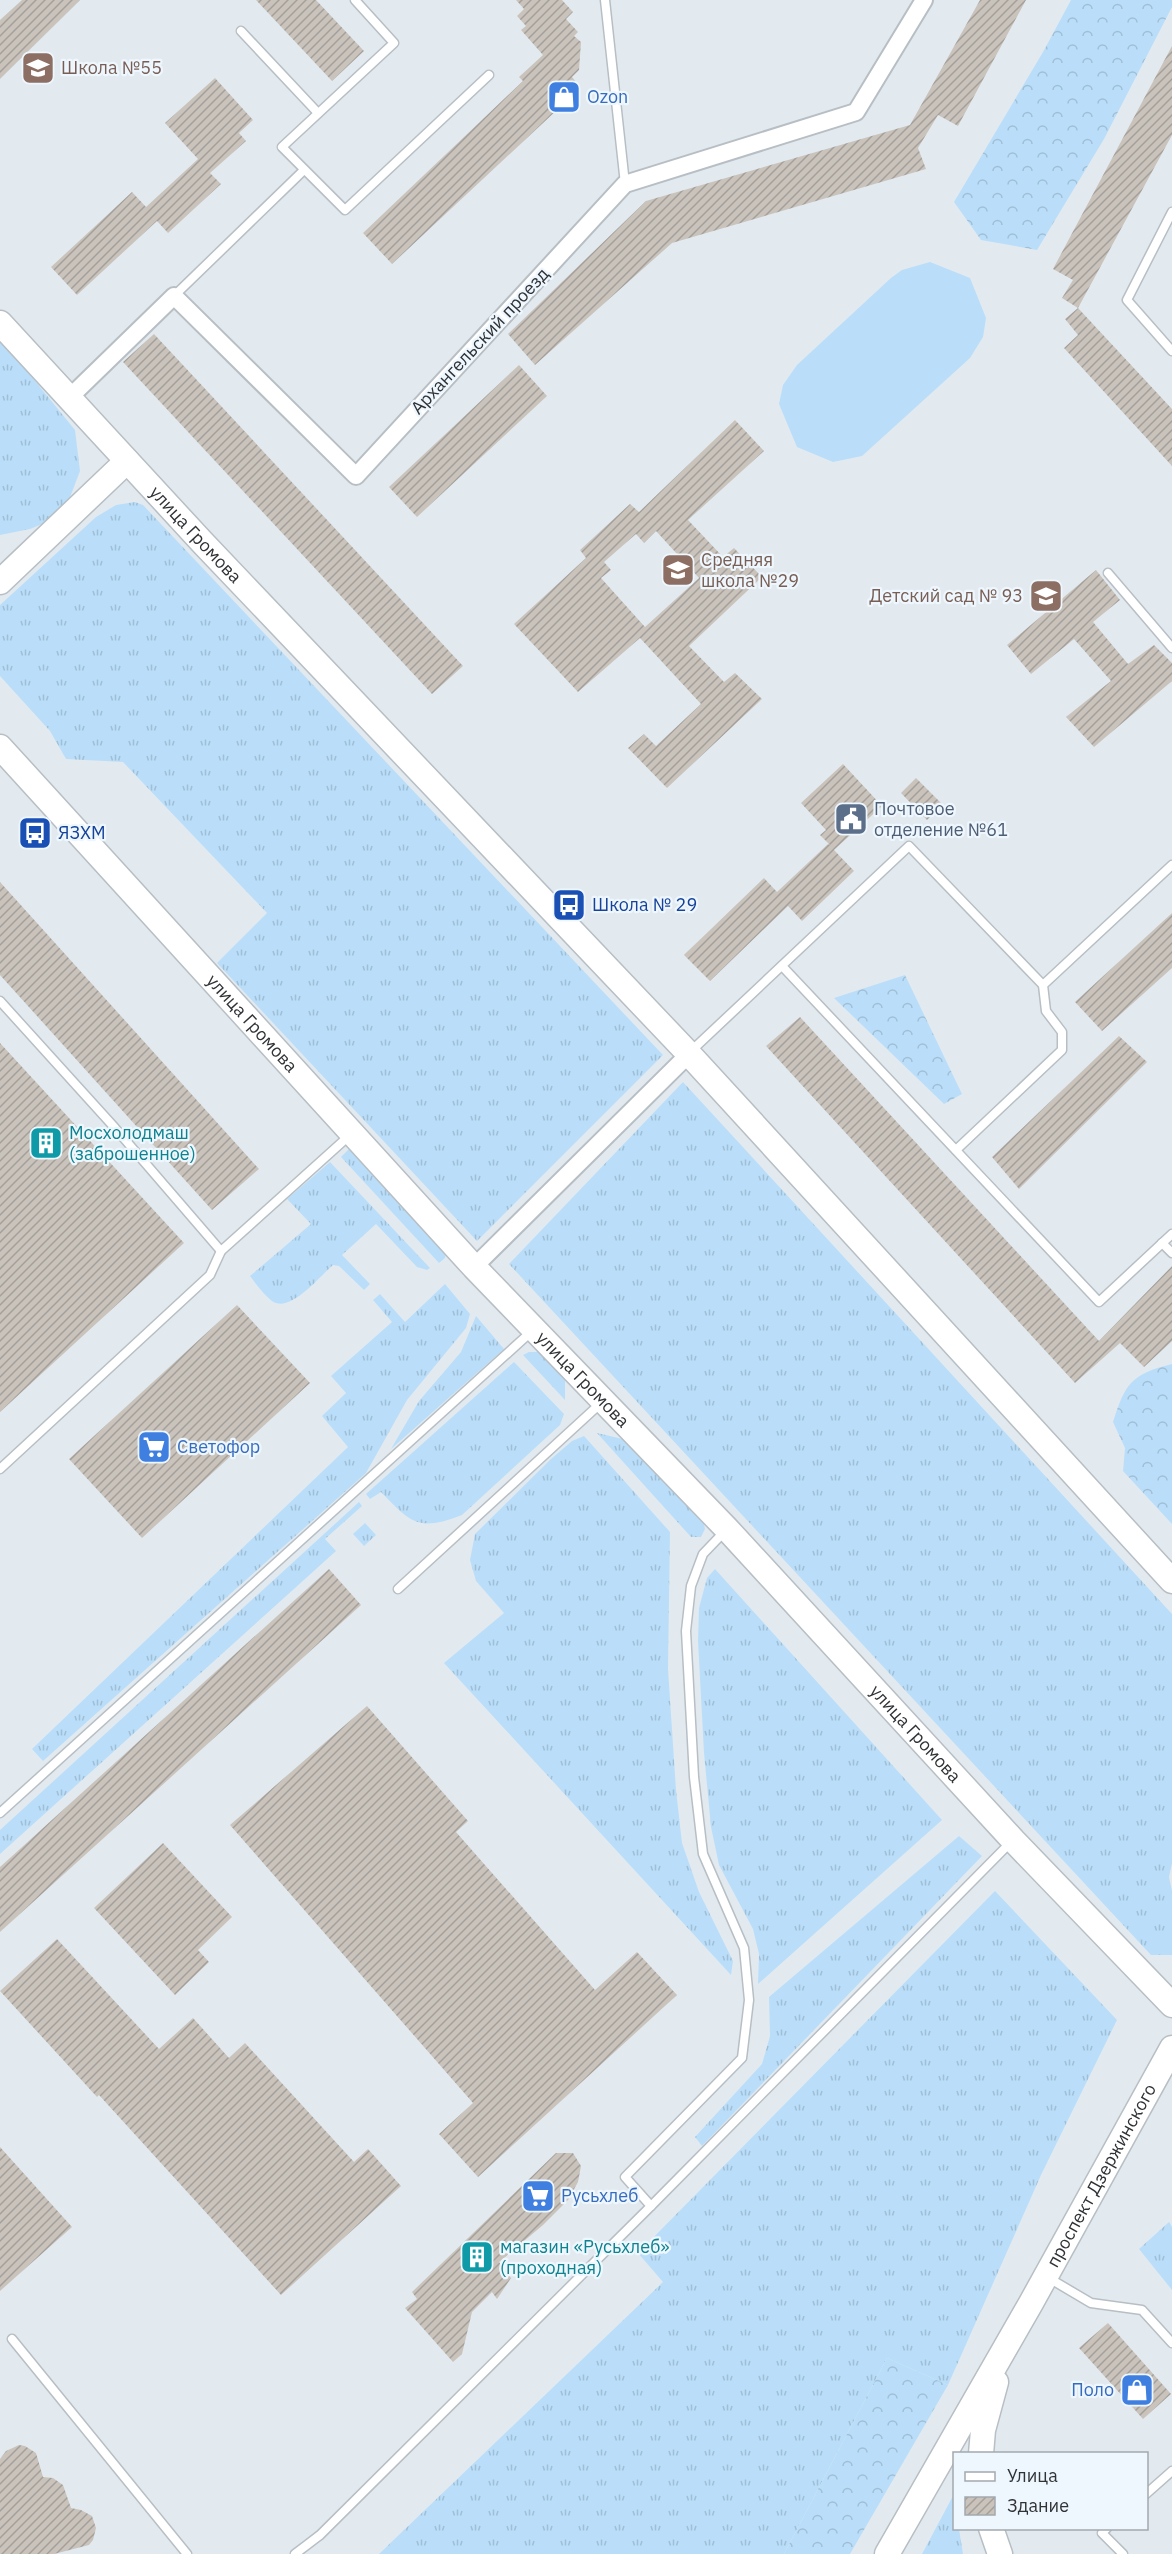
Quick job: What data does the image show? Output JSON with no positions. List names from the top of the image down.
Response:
{
  "streets": {
    "street": ["Архангельский проезд", "улица Громова", "проспект Дзержинского"]
  },
  "places": {
    "school or university": ["Школа №55", "Средняя школа №29", "Детский сад № 93"],
    "shop": ["Ozon", "Поло"],
    "public building": ["Почтовое отделение №61"],
    "bus stop": ["ЯЗХМ", "Школа № 29"],
    "building": ["Мосхолодмаш (заброшенное)", "магазин «Русьхлеб» (проходная)"],
    "supermarket": ["Светофор", "Русьхлеб"]
  },
  "legend": ["Улица", "Здание"]
}
